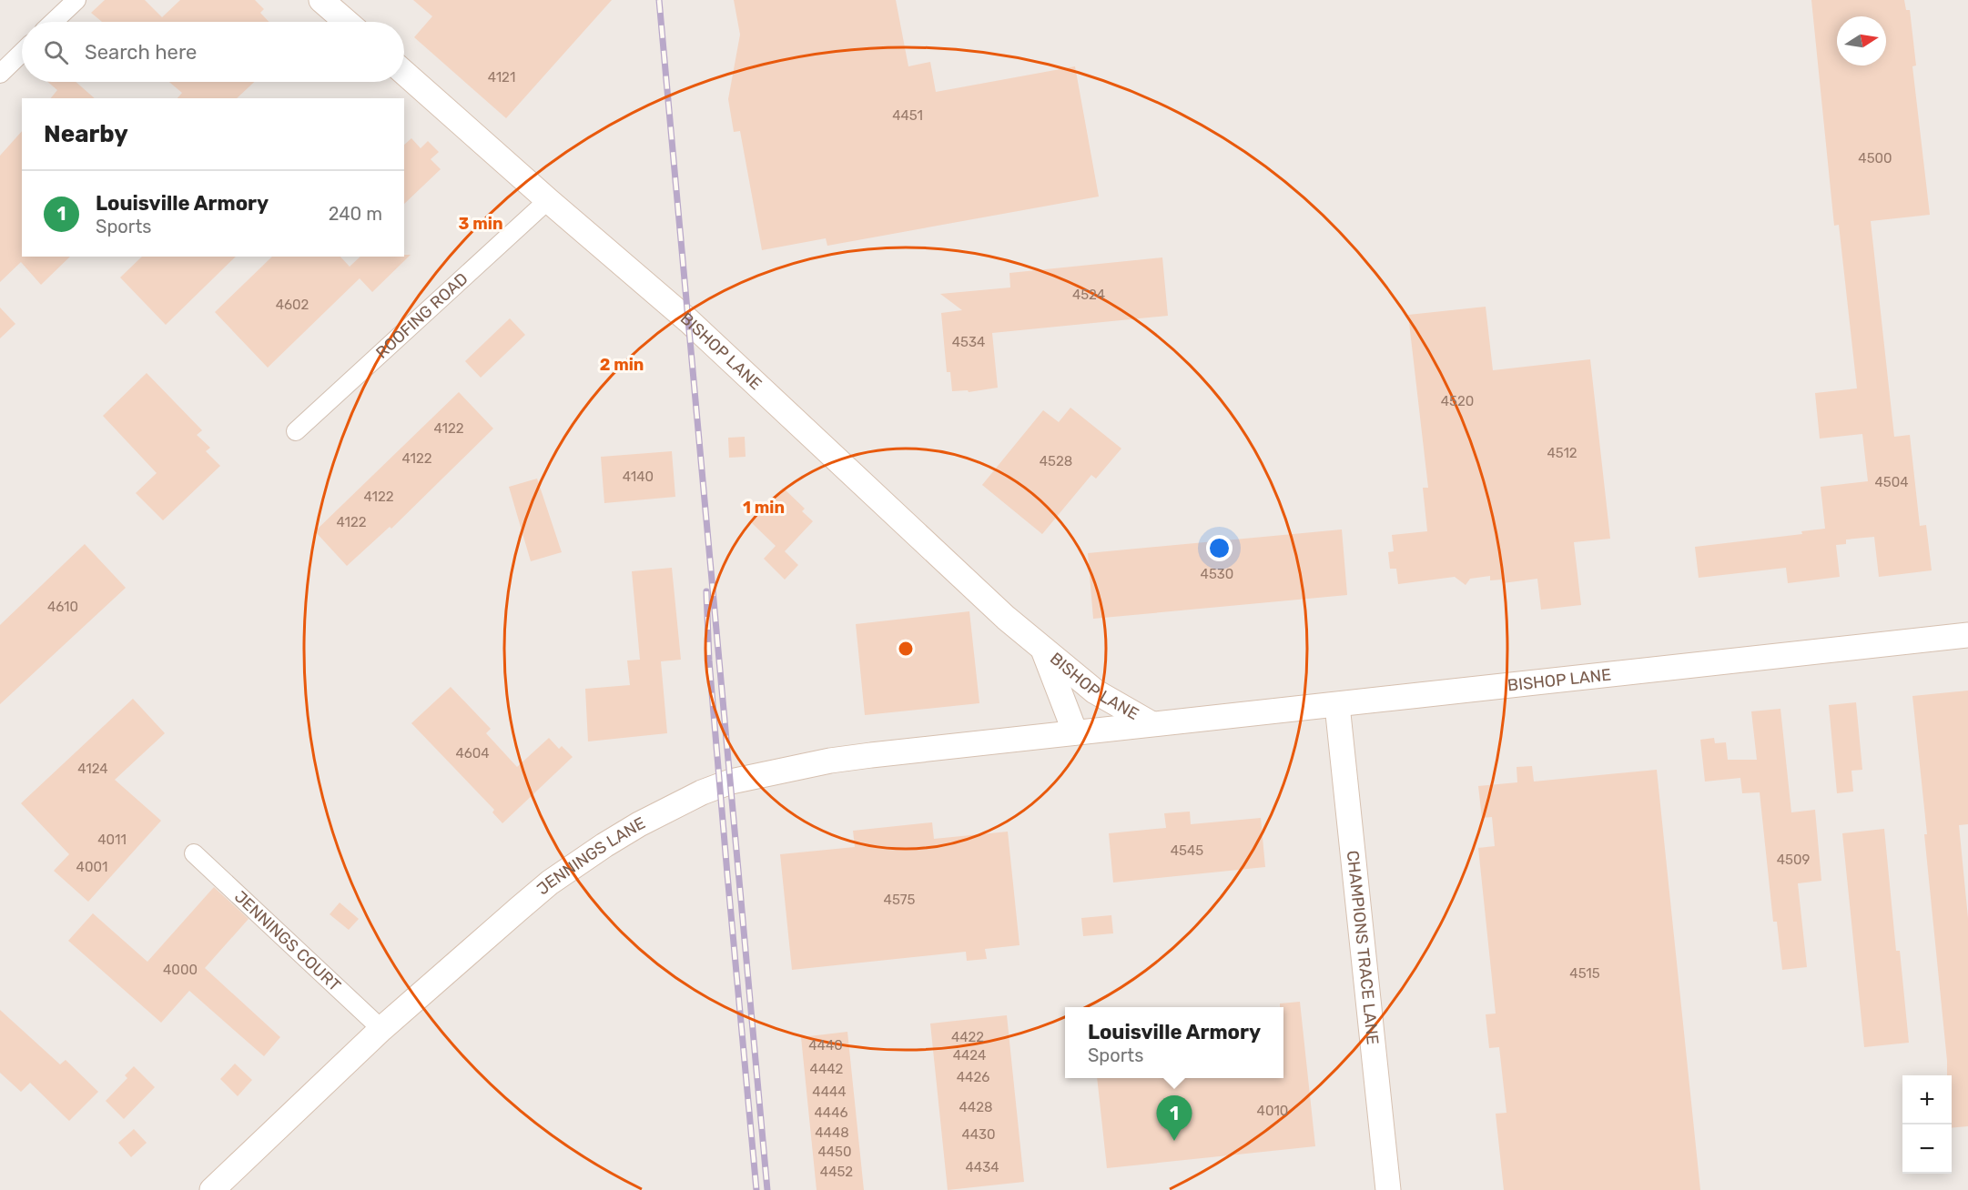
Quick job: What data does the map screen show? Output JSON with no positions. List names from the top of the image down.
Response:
{
  "streets": {
    "street": [
      "ROOFING ROAD",
      "BISHOP LANE",
      "JENNINGS LANE",
      "JENNINGS COURT",
      "CHAMPIONS TRACE LANE"
    ]
  },
  "crossings": [
    ["ROOFING ROAD", "BISHOP LANE"],
    ["BISHOP LANE", "JENNINGS LANE"],
    ["BISHOP LANE", "CHAMPIONS TRACE LANE"],
    ["JENNINGS LANE", "JENNINGS COURT"]
  ],
  "house_numbers": [
    "4121",
    "4451",
    "4500",
    "4524",
    "4602",
    "4534",
    "4520",
    "4122",
    "4512",
    "4122",
    "4528",
    "4140",
    "4504",
    "4122",
    "4122",
    "4530",
    "4610",
    "4604",
    "4124",
    "4011",
    "4545",
    "4509",
    "4001",
    "4575",
    "4000",
    "4515",
    "4422",
    "4440",
    "4424",
    "4442",
    "4426",
    "4444",
    "4428",
    "4010",
    "4446",
    "4448",
    "4430",
    "4450",
    "4434",
    "4452"
  ],
  "north": "right",
  "page": {
    "search": "Search here",
    "heading": "Nearby",
    "list": [
      {
        "mark": "1",
        "name": "Louisville Armory",
        "note": "Sports",
        "value": "240 m"
      }
    ],
    "popup": ["Louisville Armory", "Sports"],
    "map_buttons": ["+", "−"],
    "pins": "1"
  },
  "rings": ["3 min", "2 min", "1 min"]
}
